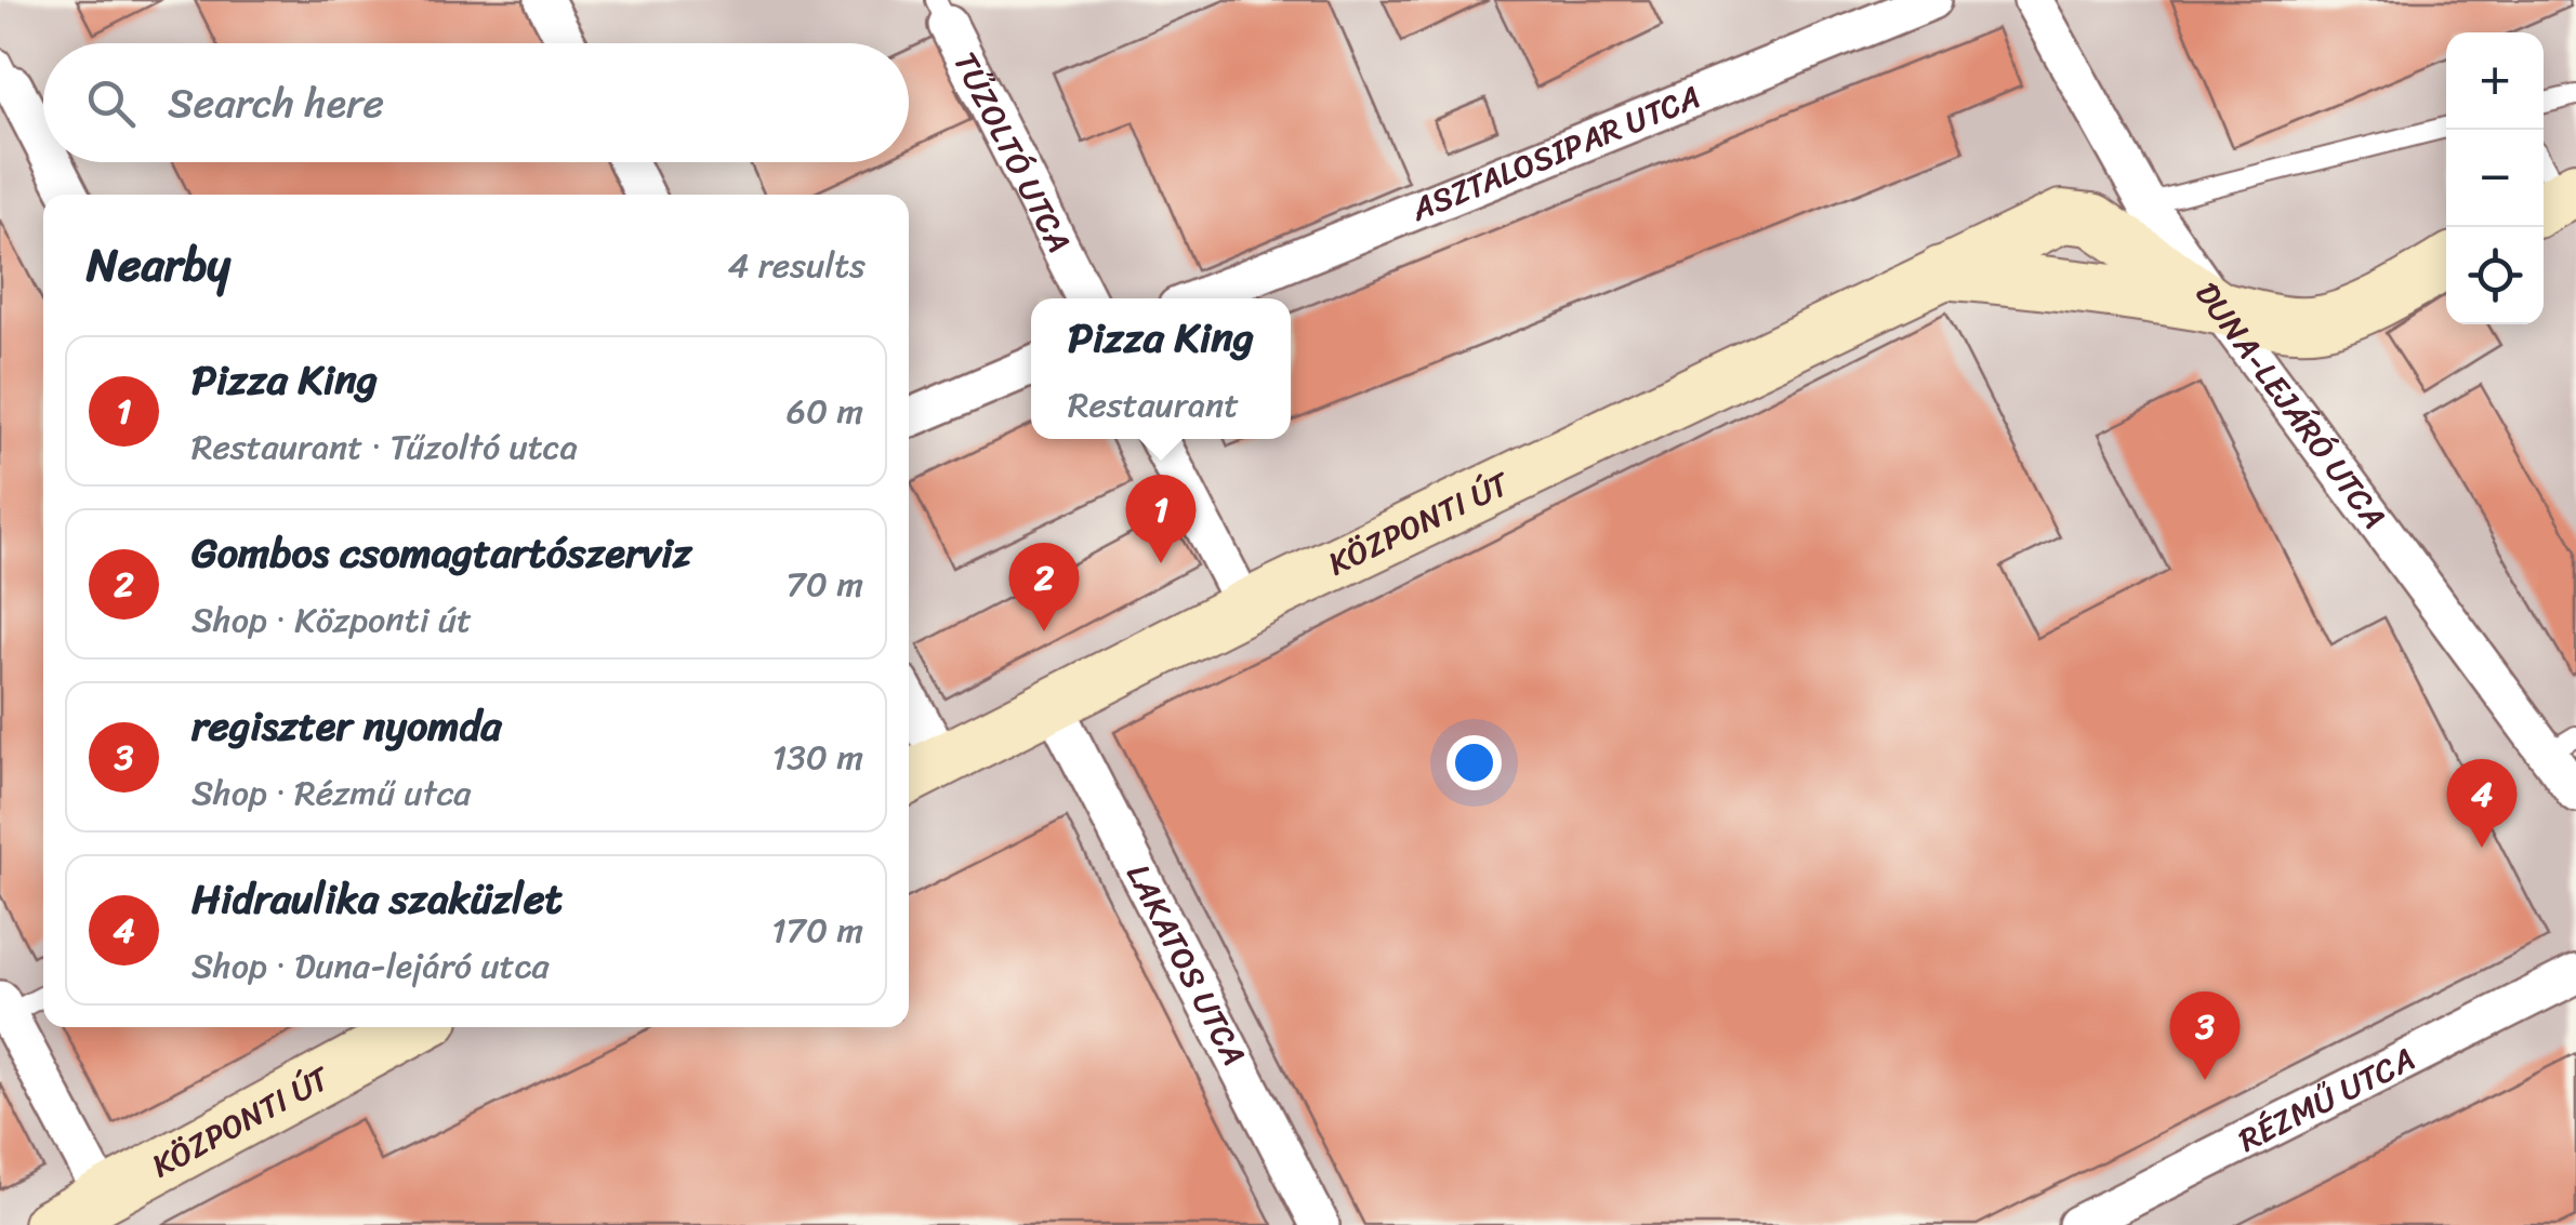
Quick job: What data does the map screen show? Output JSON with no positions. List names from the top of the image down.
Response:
{
  "streets": {
    "street": [
      "TŰZOLTÓ UTCA",
      "ASZTALOSIPAR UTCA",
      "DUNA-LEJÁRÓ UTCA",
      "KÖZPONTI ÚT",
      "LAKATOS UTCA",
      "RÉZMŰ UTCA"
    ]
  },
  "crossings": [
    ["DUNA-LEJÁRÓ UTCA", "KÖZPONTI ÚT"],
    ["KÖZPONTI ÚT", "LAKATOS UTCA"]
  ],
  "page": {
    "map_buttons": ["+", "−"],
    "search": "Search here",
    "heading": ["Nearby", "4 results"],
    "popup": ["Pizza King", "Restaurant"],
    "list": [
      {
        "mark": "1",
        "name": "Pizza King",
        "note": "Restaurant · Tűzoltó utca",
        "value": "60 m"
      },
      {
        "mark": "2",
        "name": "Gombos csomagtartószerviz",
        "note": "Shop · Központi út",
        "value": "70 m"
      },
      {
        "mark": "3",
        "name": "regiszter nyomda",
        "note": "Shop · Rézmű utca",
        "value": "130 m"
      },
      {
        "mark": "4",
        "name": "Hidraulika szaküzlet",
        "note": "Shop · Duna-lejáró utca",
        "value": "170 m"
      }
    ],
    "pins": [
      "1",
      "2",
      "4",
      "3"
    ]
  }
}
